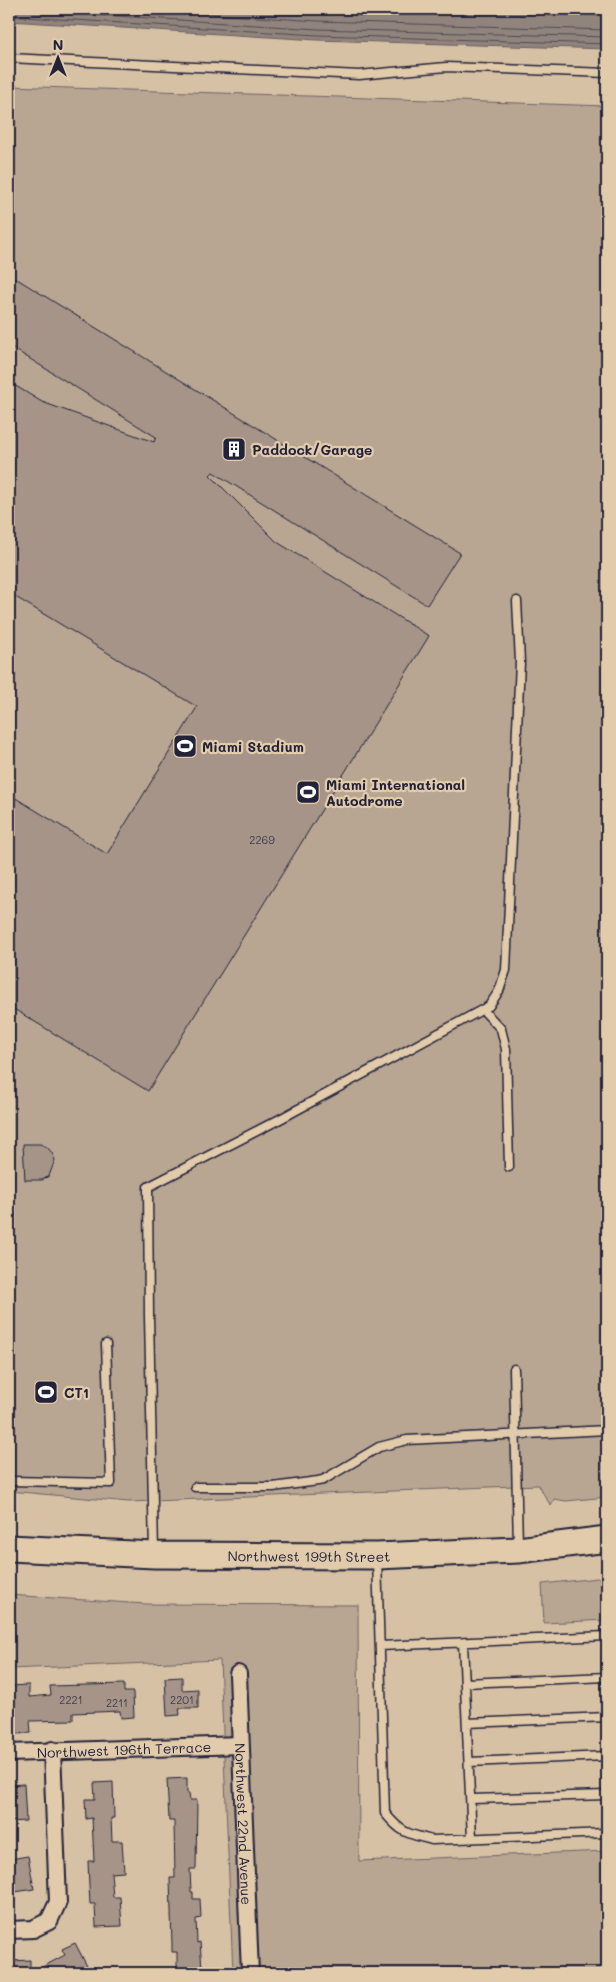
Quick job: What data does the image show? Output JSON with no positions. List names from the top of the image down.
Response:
{
  "streets": {
    "main road": ["Northwest 199th Street"],
    "street": ["Northwest 196th Terrace", "Northwest 22nd Avenue"]
  },
  "crossings": [
    ["Northwest 196th Terrace", "Northwest 22nd Avenue"]
  ],
  "places": {
    "building": ["Paddock/Garage"],
    "sports": ["Miami Stadium", "Miami International Autodrome", "CT1"]
  },
  "house_numbers": [
    "2269",
    "2221",
    "2201",
    "2211"
  ],
  "north": "top"
}
